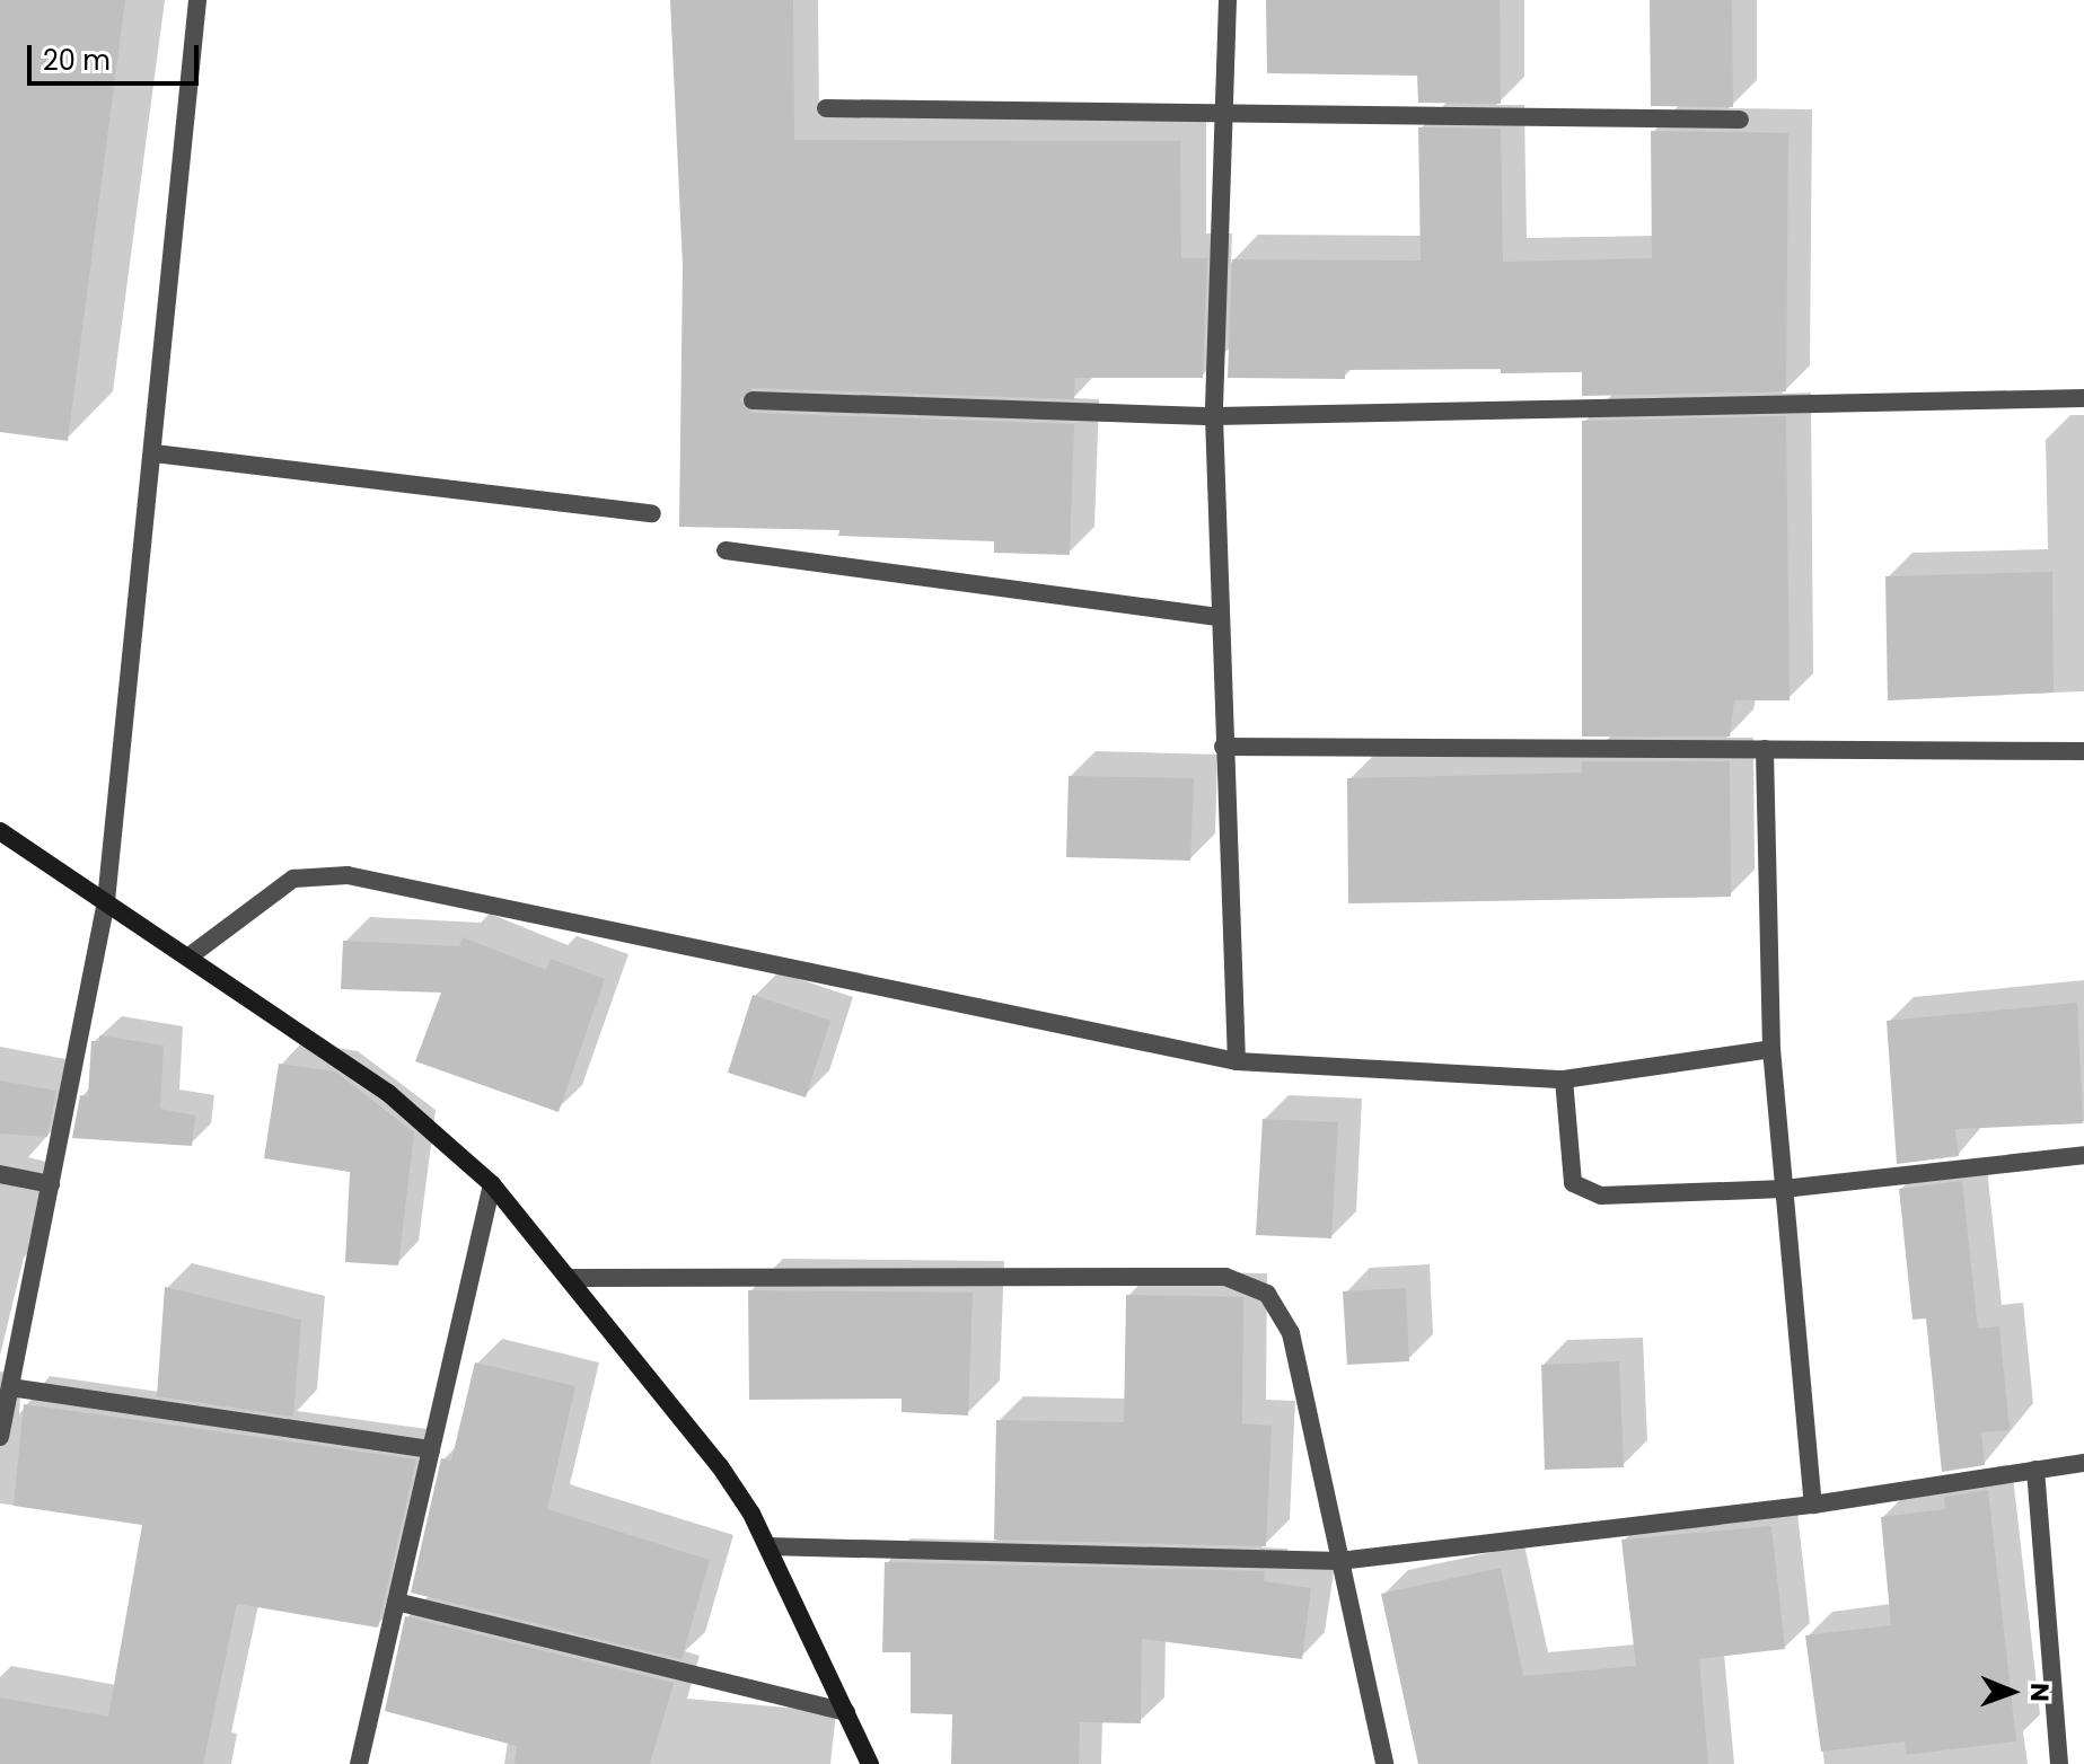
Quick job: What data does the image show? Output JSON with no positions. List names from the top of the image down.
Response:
{
  "scale_bar": "20 m",
  "north": "right"
}
